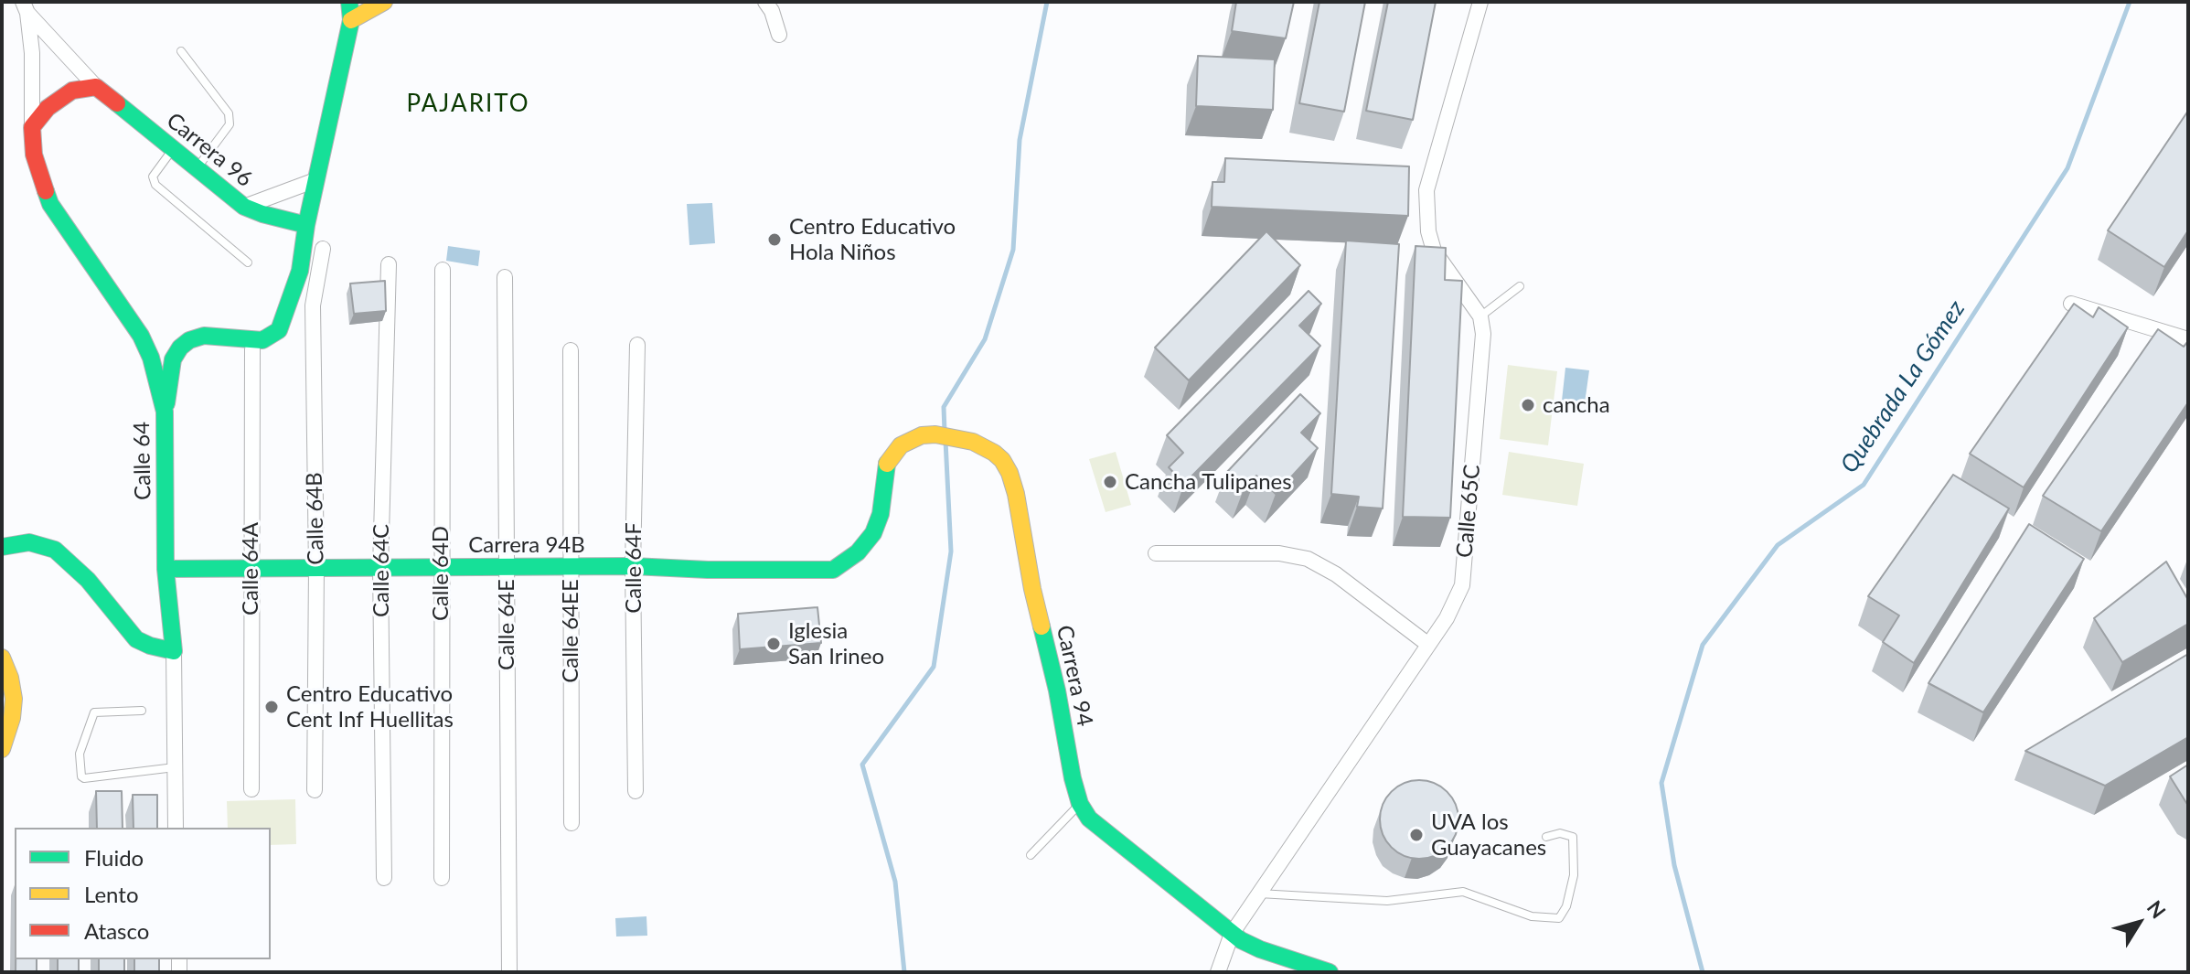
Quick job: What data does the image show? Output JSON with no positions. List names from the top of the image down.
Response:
{
  "streets": {
    "street": [
      "Carrera 96",
      "Calle 64",
      "Calle 65C",
      "Calle 64B",
      "Carrera 94B",
      "Calle 64F",
      "Calle 64A",
      "Calle 64C",
      "Calle 64D",
      "Calle 64E",
      "Calle 64EE",
      "Carrera 94"
    ]
  },
  "crossings": [
    ["Calle 64", "Carrera 94B"],
    ["Calle 65C", "Carrera 94"],
    ["Calle 64B", "Carrera 94B"],
    ["Carrera 94B", "Calle 64F"],
    ["Carrera 94B", "Calle 64A"],
    ["Carrera 94B", "Calle 64C"],
    ["Carrera 94B", "Calle 64D"],
    ["Carrera 94B", "Calle 64E"],
    ["Carrera 94B", "Calle 64EE"],
    ["Carrera 94B", "Carrera 94"]
  ],
  "districts": ["PAJARITO"],
  "water": ["Quebrada La Gómez"],
  "places": [
    "Centro Educativo Hola Niños",
    "cancha",
    "Cancha Tulipanes",
    "Iglesia San Irineo",
    "Centro Educativo Cent Inf Huellitas",
    "UVA los Guayacanes"
  ],
  "legend": ["Fluido", "Lento", "Atasco"],
  "north": "top right"
}
